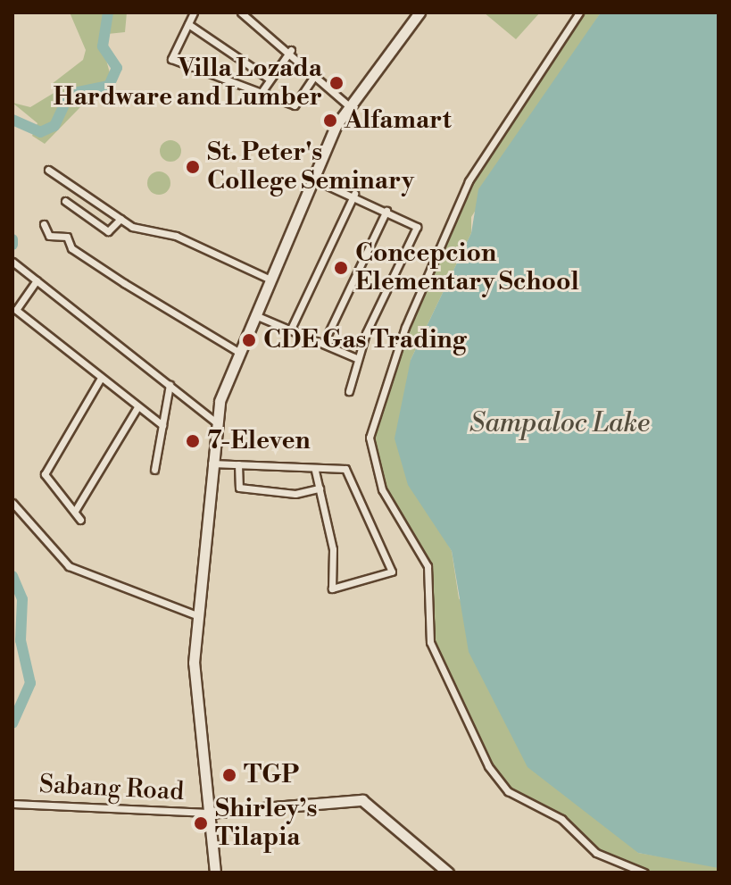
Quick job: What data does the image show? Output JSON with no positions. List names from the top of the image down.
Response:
{
  "streets": {
    "street": ["Sabang Road"]
  },
  "water": ["Sampaloc Lake"],
  "places": [
    "Villa Lozada Hardware and Lumber",
    "Alfamart",
    "St. Peter's College Seminary",
    "Concepcion Elementary School",
    "CDE Gas Trading",
    "7-Eleven",
    "TGP",
    "Shirley’s Tilapia"
  ]
}
